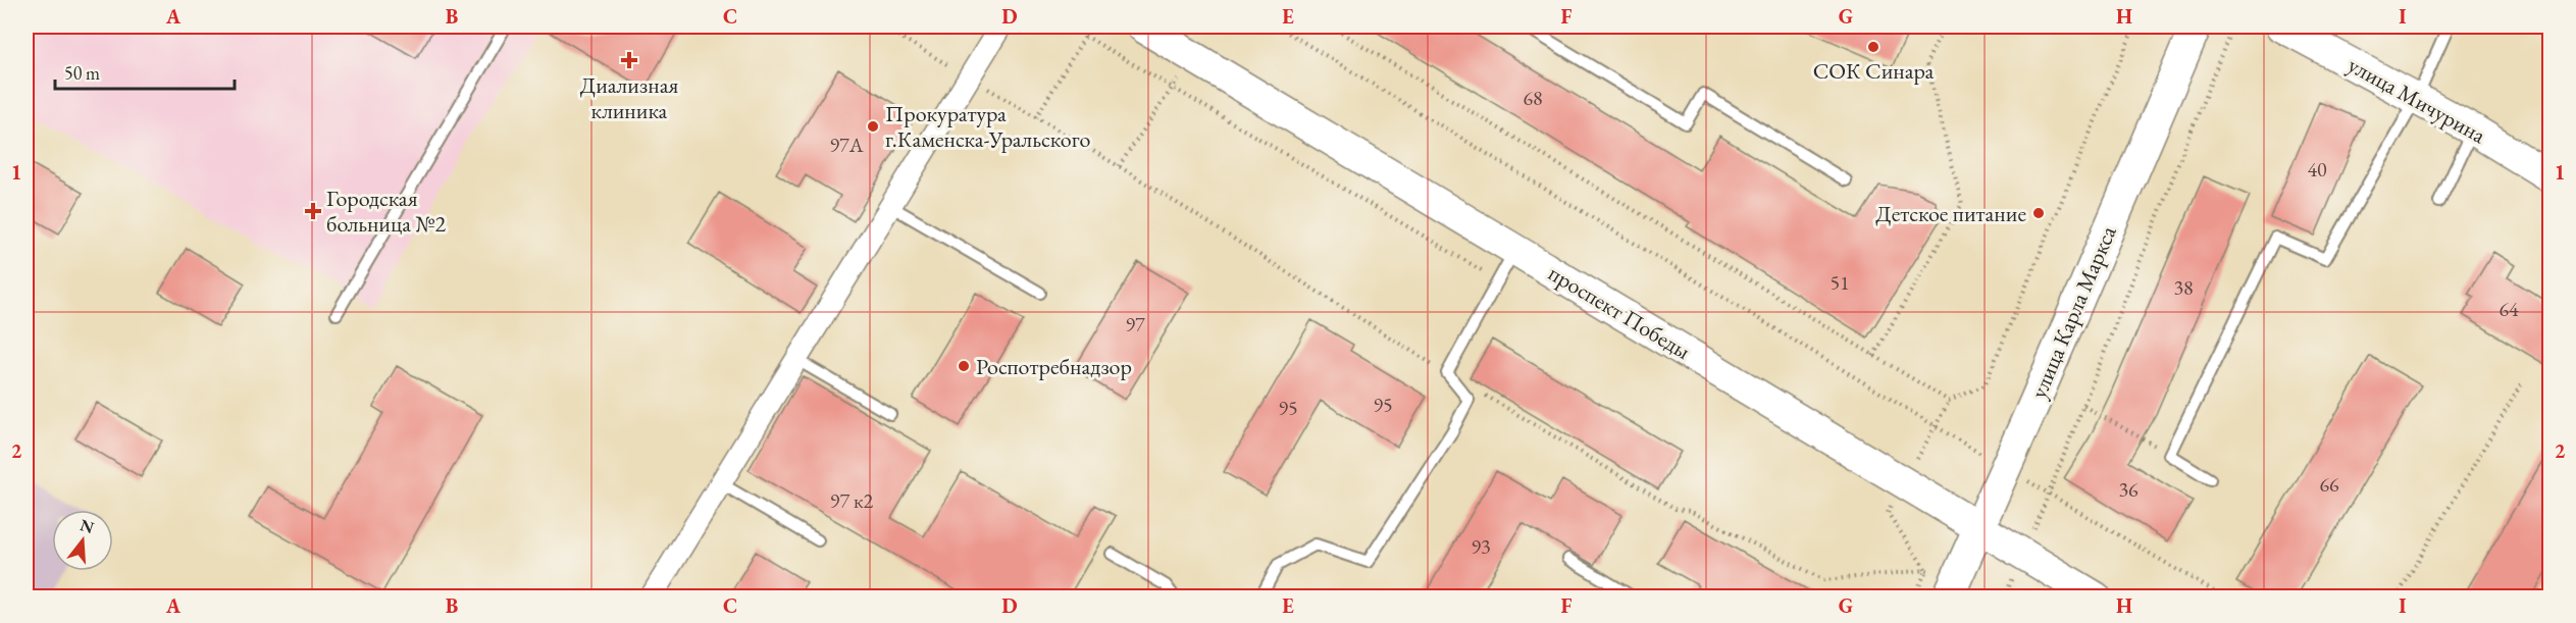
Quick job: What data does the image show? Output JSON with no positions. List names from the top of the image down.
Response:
{
  "streets": {
    "street": ["улица Мичурина", "проспект Победы", "улица Карла Маркса"]
  },
  "crossings": [
    ["проспект Победы", "улица Карла Маркса"]
  ],
  "places": {
    "other": [
      "СОК Синара",
      "Прокуратура г.Каменска-Уральского",
      "Детское питание",
      "Роспотребнадзор"
    ],
    "health": ["Диализная клиника", "Городская больница №2"]
  },
  "house_numbers": [
    "68",
    "97А",
    "40",
    "51",
    "38",
    "64",
    "97",
    "95",
    "95",
    "66",
    "36",
    "97 к2",
    "93"
  ],
  "scale_bar": "50 m",
  "north": "top",
  "grid": {
    "columns": [
      "A",
      "B",
      "C",
      "D",
      "E",
      "F",
      "G",
      "H",
      "I"
    ],
    "rows": ["1", "2"]
  }
}
